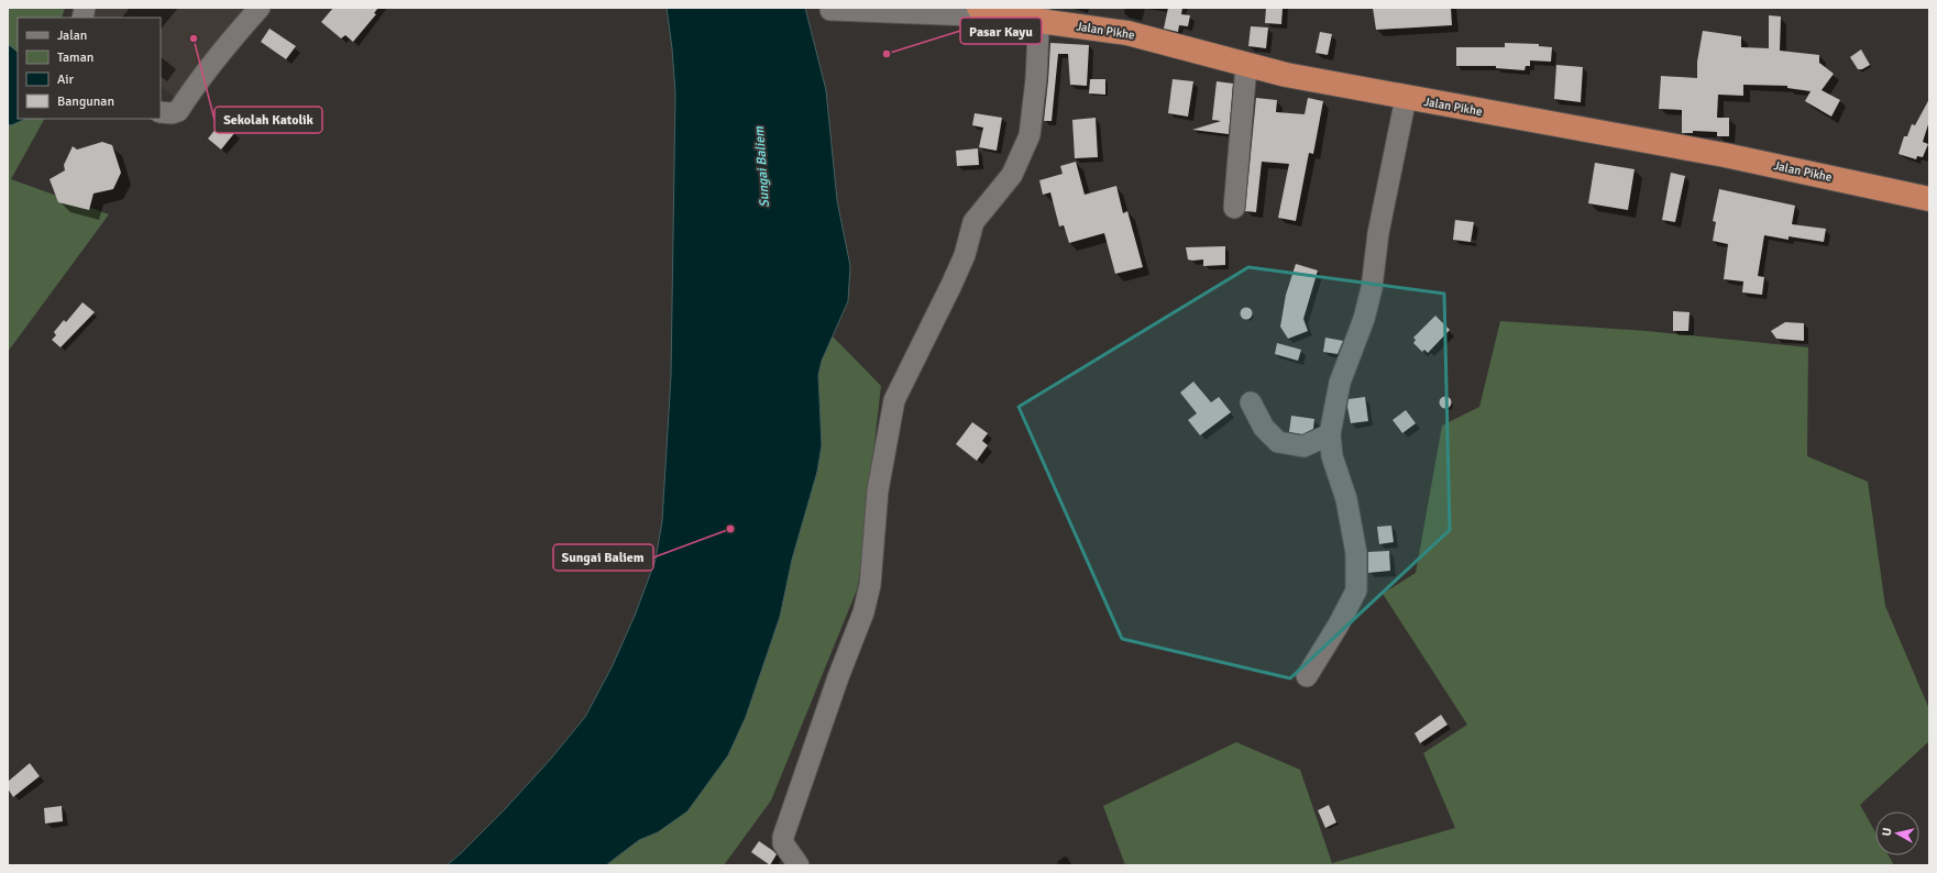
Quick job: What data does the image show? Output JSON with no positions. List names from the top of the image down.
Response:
{
  "streets": {
    "highway": ["Jalan Pikhe"]
  },
  "water": ["Sungai Baliem"],
  "places": ["Sekolah Katolik", "Pasar Kayu", "Sungai Baliem"],
  "legend": [
    "Jalan",
    "Taman",
    "Air",
    "Bangunan"
  ],
  "north": "left"
}
